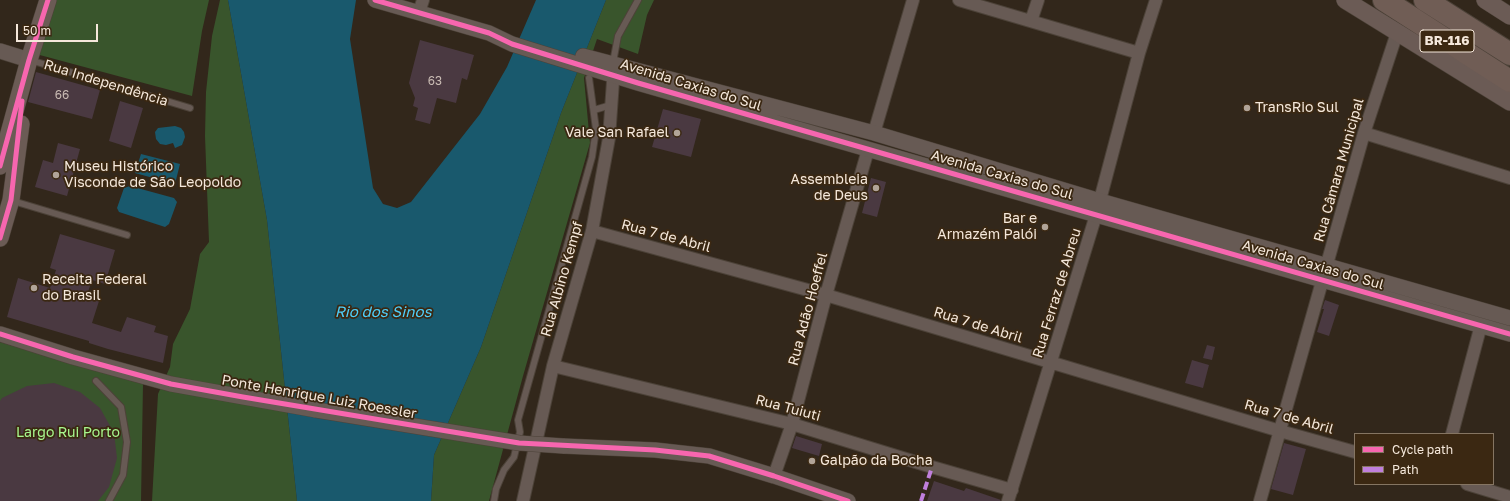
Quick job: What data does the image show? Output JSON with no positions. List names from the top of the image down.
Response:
{
  "streets": {
    "highway": ["BR-116"],
    "street": [
      "Rua Independência",
      "Avenida Caxias do Sul",
      "Rua Câmara Municipal",
      "Rua 7 de Abril",
      "Rua Albino Kempf",
      "Rua Ferraz de Abreu",
      "Rua Adão Hoeffel",
      "Ponte Henrique Luiz Roessler",
      "Rua Tuiuti"
    ]
  },
  "crossings": [
    ["Avenida Caxias do Sul", "Rua Câmara Municipal"],
    ["Avenida Caxias do Sul", "Rua Albino Kempf"],
    ["Avenida Caxias do Sul", "Rua Ferraz de Abreu"],
    ["Avenida Caxias do Sul", "Rua Adão Hoeffel"],
    ["Rua Câmara Municipal", "Rua 7 de Abril"],
    ["Rua 7 de Abril", "Rua Albino Kempf"],
    ["Rua 7 de Abril", "Rua Ferraz de Abreu"],
    ["Rua 7 de Abril", "Rua Adão Hoeffel"],
    ["Rua Albino Kempf", "Rua Tuiuti"],
    ["Rua Ferraz de Abreu", "Rua Tuiuti"],
    ["Rua Adão Hoeffel", "Ponte Henrique Luiz Roessler"],
    ["Rua Adão Hoeffel", "Rua Tuiuti"]
  ],
  "water": ["Rio dos Sinos"],
  "parks": ["Largo Rui Porto"],
  "places": [
    "TransRio Sul",
    "Vale San Rafael",
    "Museu Histórico Visconde de São Leopoldo",
    "Assembleia de Deus",
    "Bar e Armazém Palói",
    "Receita Federal do Brasil",
    "Galpão da Bocha"
  ],
  "house_numbers": ["63", "66"],
  "legend": ["Cycle path", "Path"],
  "scale_bar": "50 m"
}
